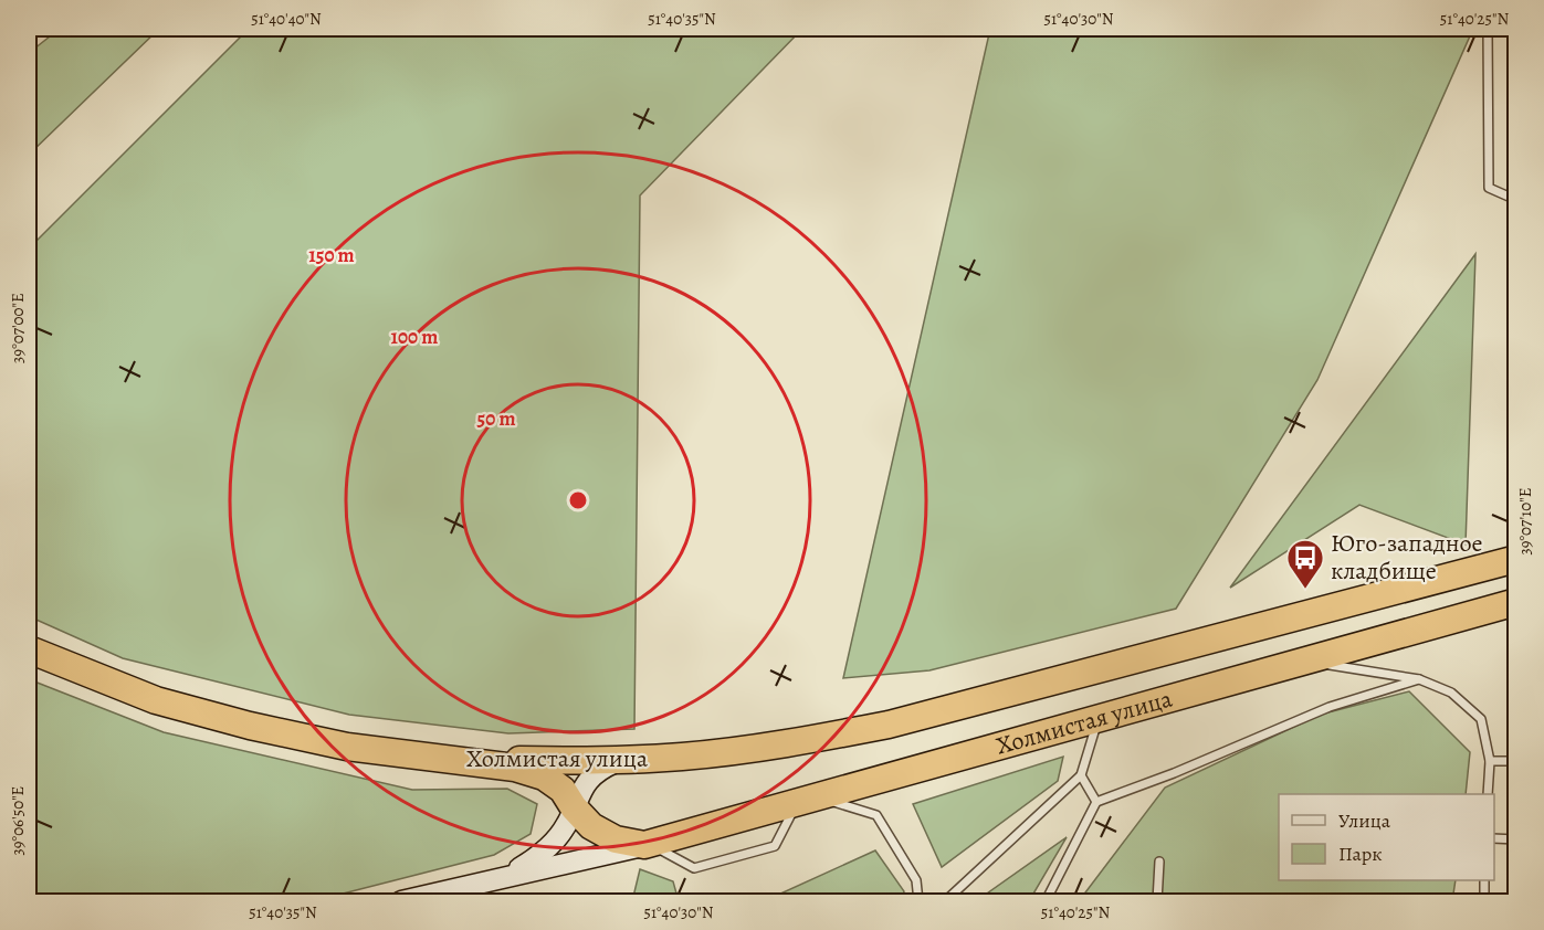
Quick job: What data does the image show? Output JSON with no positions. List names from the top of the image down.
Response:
{
  "streets": {
    "highway": ["Холмистая улица"]
  },
  "places": {
    "bus stop": ["Юго-западное кладбище"]
  },
  "legend": ["Улица", "Парк"],
  "coordinates": [
    "51°40'40\"N",
    "51°40'35\"N",
    "51°40'30\"N",
    "51°40'25\"N",
    "39°07'00\"E",
    "39°07'10\"E",
    "39°06'50\"E"
  ],
  "rings": ["150 m", "100 m", "50 m"]
}
